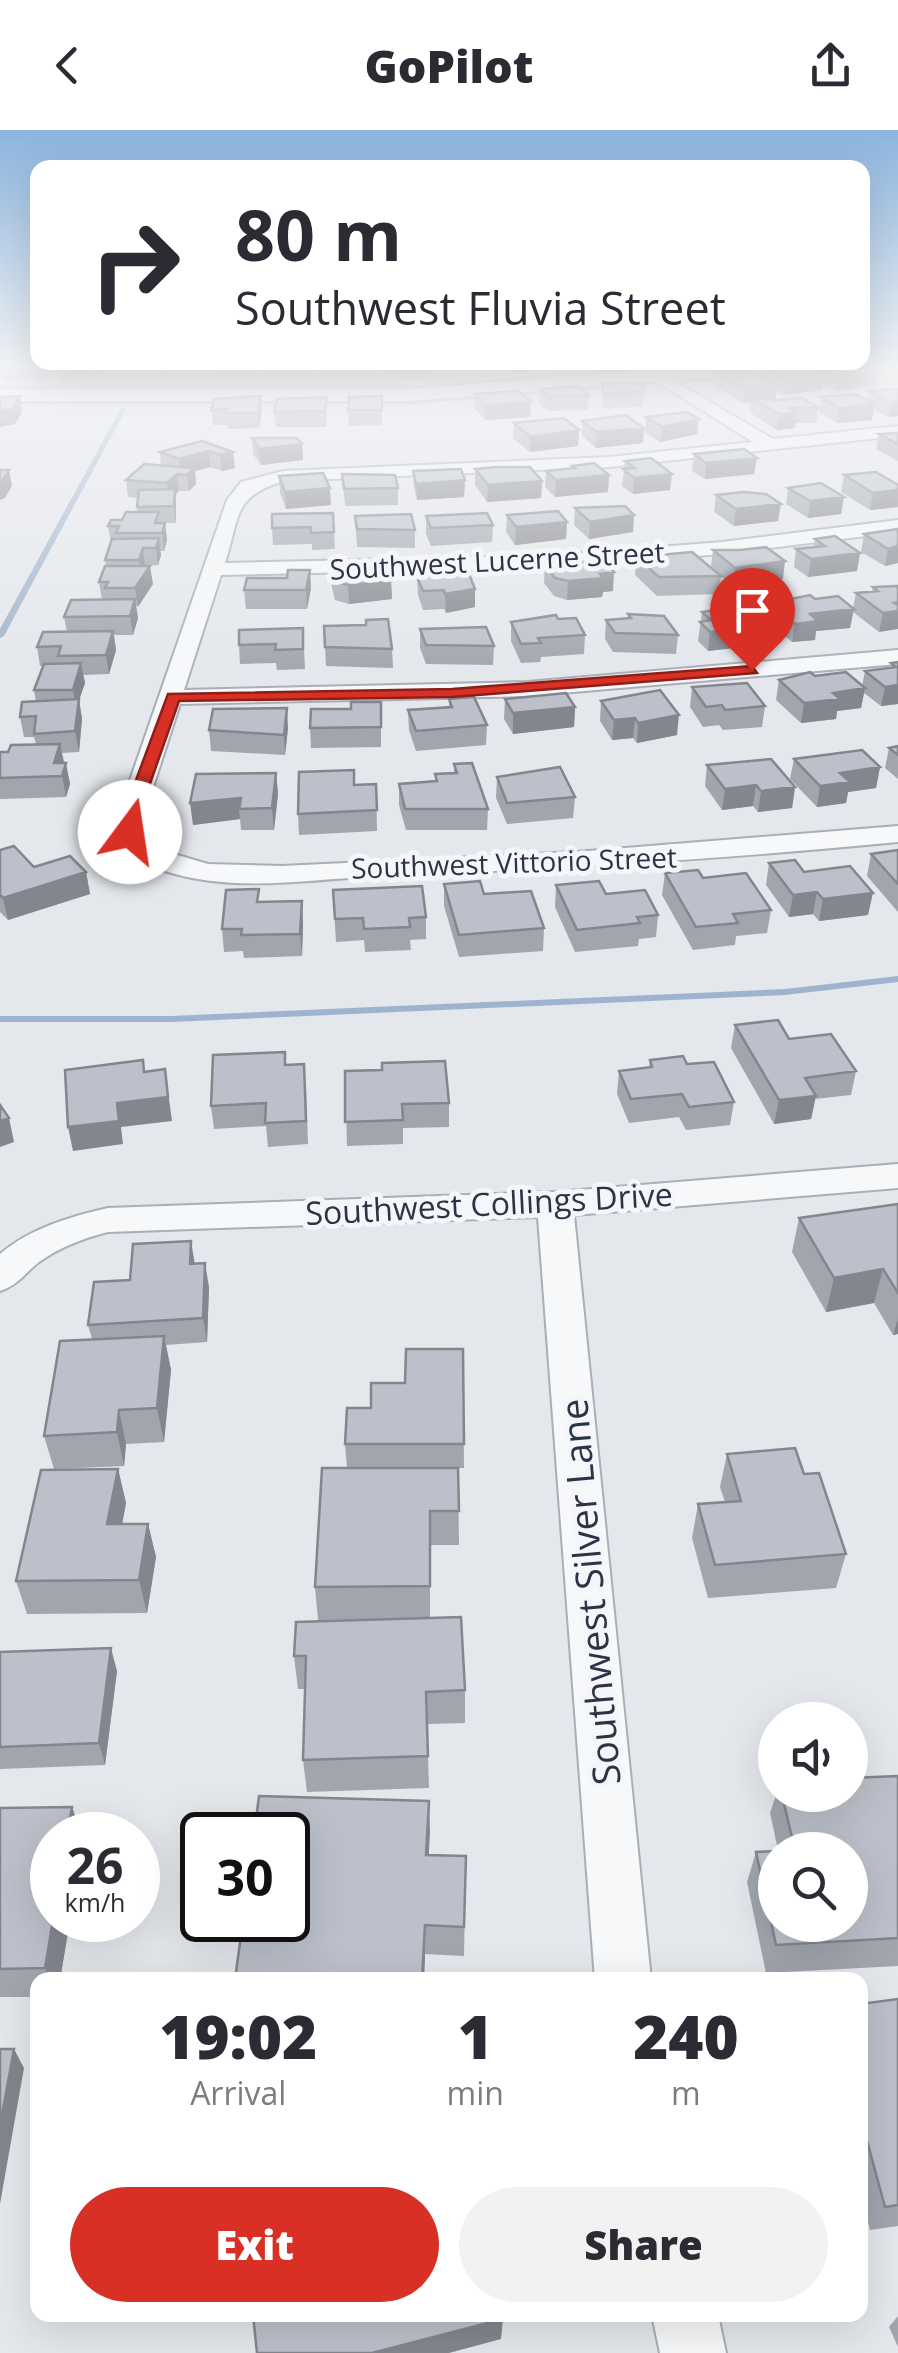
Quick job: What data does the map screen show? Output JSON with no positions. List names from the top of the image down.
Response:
{
  "streets": {
    "street": [
      "Southwest Lucerne Street",
      "Southwest Vittorio Street",
      "Southwest Collings Drive",
      "Southwest Silver Lane"
    ]
  },
  "crossings": [
    ["Southwest Collings Drive", "Southwest Silver Lane"]
  ],
  "page": {
    "header": "GoPilot",
    "turn": ["80 m", "Southwest Fluvia Street"],
    "speed": "26 km/h",
    "limit": "30",
    "eta": [
      "19:02",
      "Arrival",
      "1",
      "min",
      "240",
      "m"
    ],
    "buttons": ["Exit", "Share"]
  }
}
